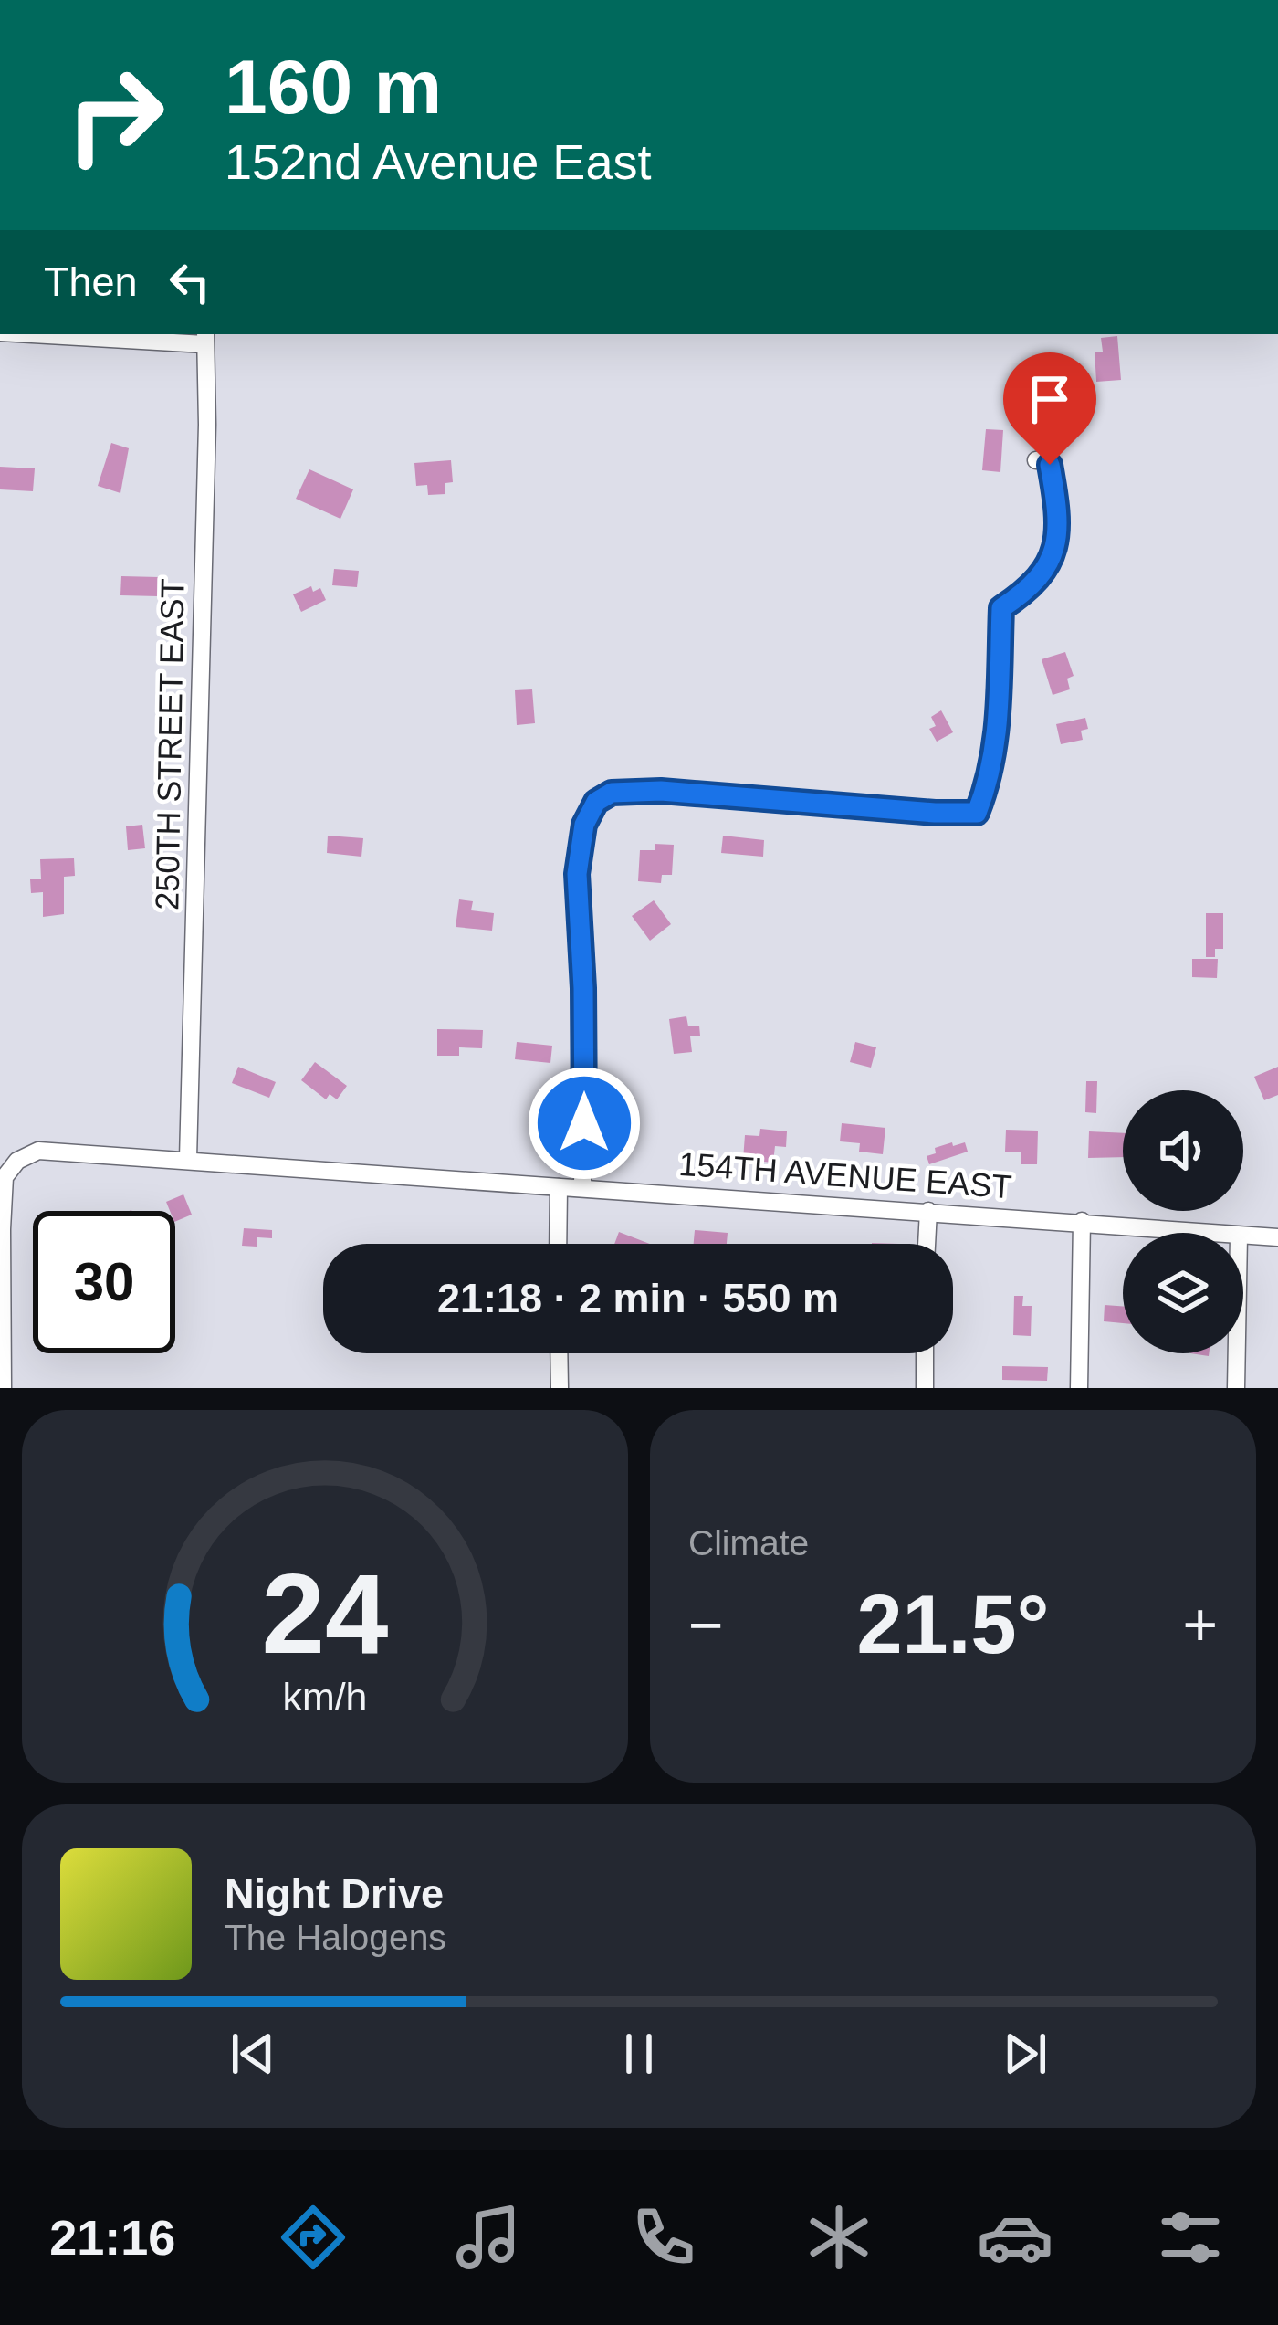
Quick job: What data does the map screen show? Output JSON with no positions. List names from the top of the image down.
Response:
{
  "streets": {
    "street": ["250TH STREET EAST", "154TH AVENUE EAST"]
  },
  "crossings": [
    ["250TH STREET EAST", "154TH AVENUE EAST"]
  ],
  "page": {
    "turn": ["160 m", "152nd Avenue East"],
    "then": "Then",
    "limit": "30",
    "trip": "21:18 · 2 min · 550 m",
    "tile": "Climate",
    "heat": ["−", "21.5°", "+"],
    "song": ["Night Drive", "The Halogens"],
    "tabs": "21:16",
    "gauge": ["24", "km/h"]
  }
}
